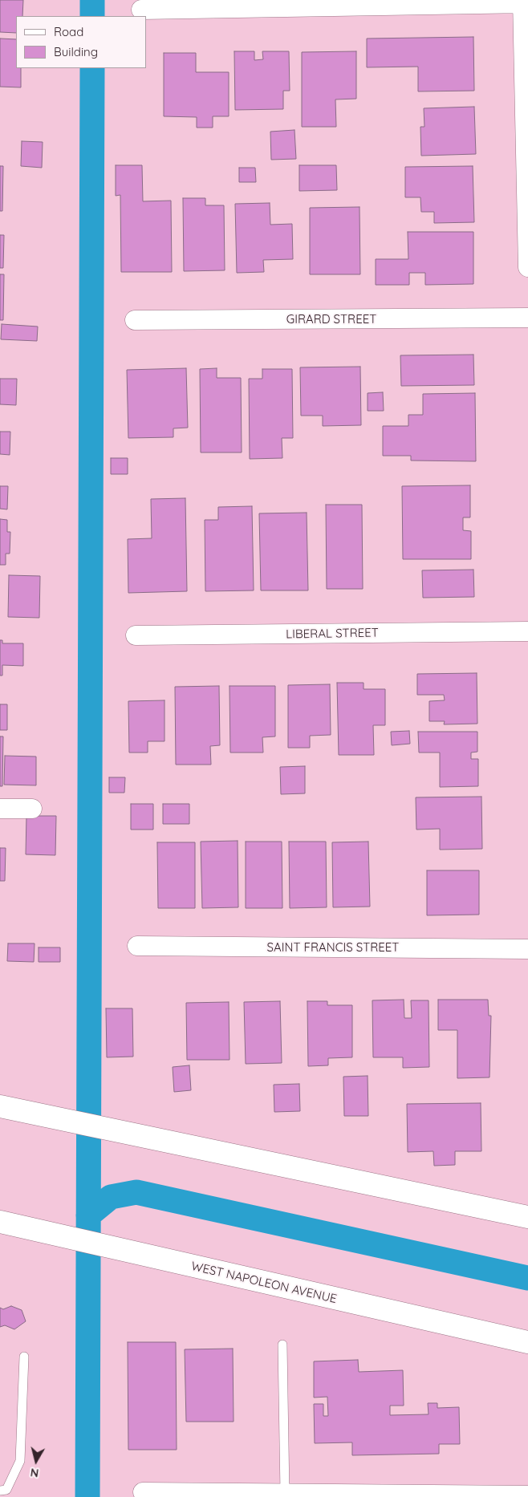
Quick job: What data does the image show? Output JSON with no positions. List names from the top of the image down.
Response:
{
  "streets": {
    "main road": ["WEST NAPOLEON AVENUE"],
    "street": ["GIRARD STREET", "LIBERAL STREET", "SAINT FRANCIS STREET"]
  },
  "legend": ["Road", "Building"],
  "north": "bottom"
}
